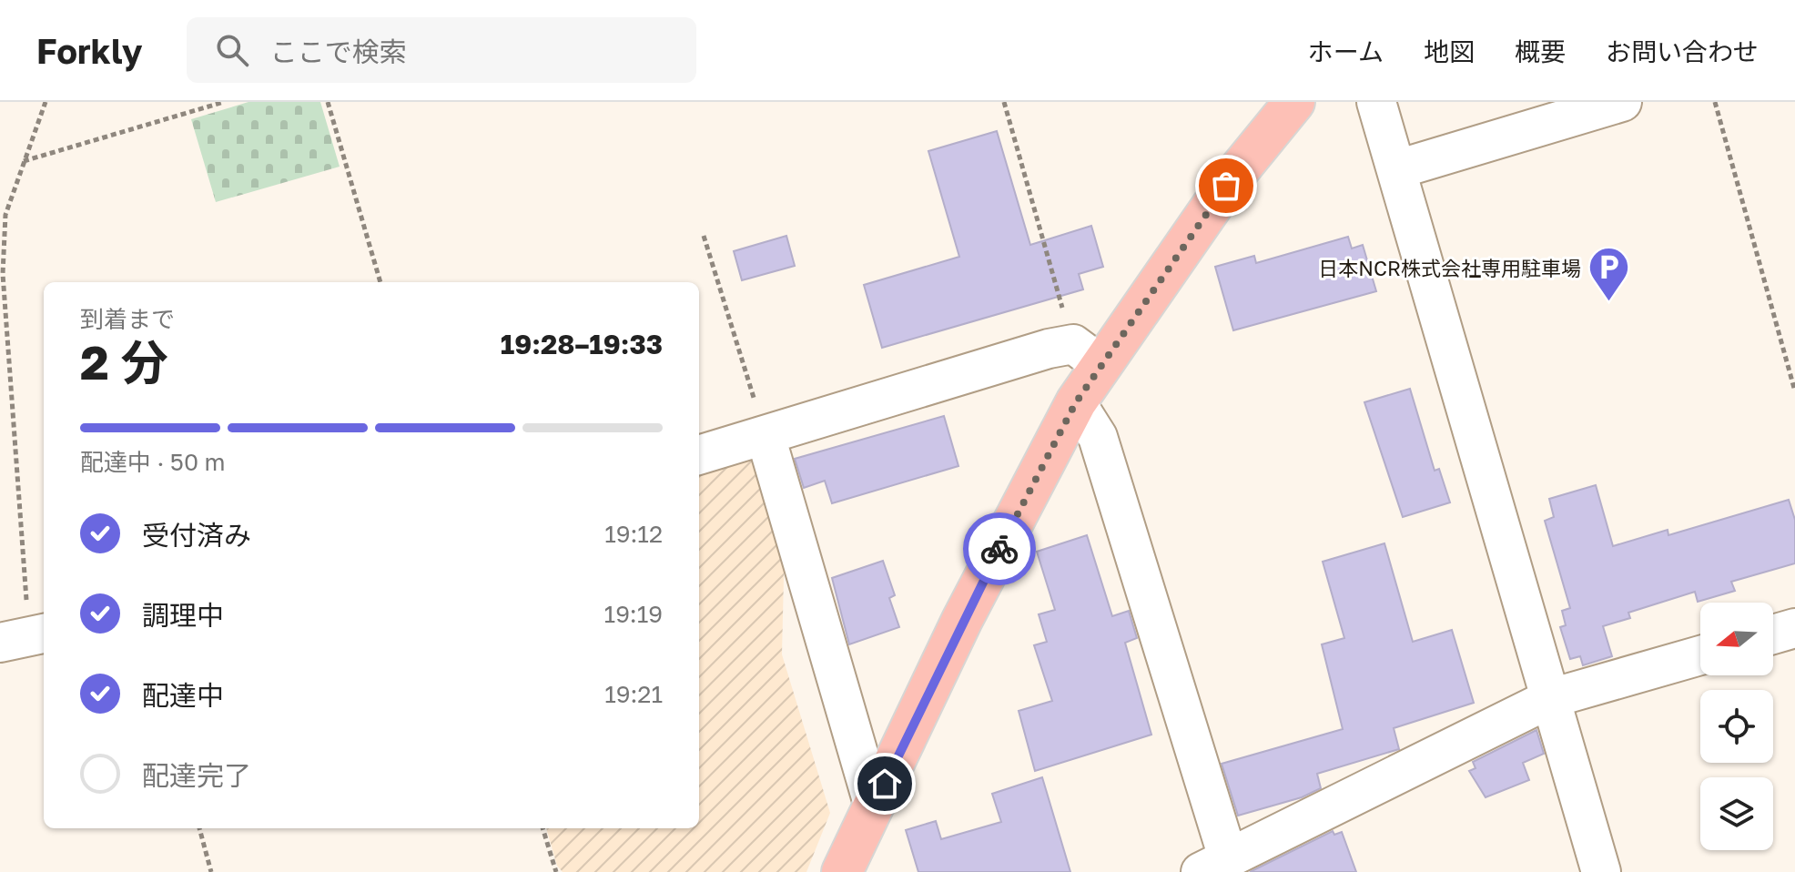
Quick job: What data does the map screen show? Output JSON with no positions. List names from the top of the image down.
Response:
{
  "places": {
    "parking": ["日本NCR株式会社専用駐車場"]
  },
  "north": "left",
  "page": {
    "header": "Forkly",
    "search": "ここで検索",
    "nav": [
      "ホーム",
      "地図",
      "概要",
      "お問い合わせ"
    ],
    "heading": ["2 分", "到着まで", "19:28–19:33"],
    "bar": "配達中 · 50 m",
    "list": [
      ["受付済み", "19:12"],
      ["調理中", "19:19"],
      ["配達中", "19:21"],
      "配達完了"
    ]
  }
}
